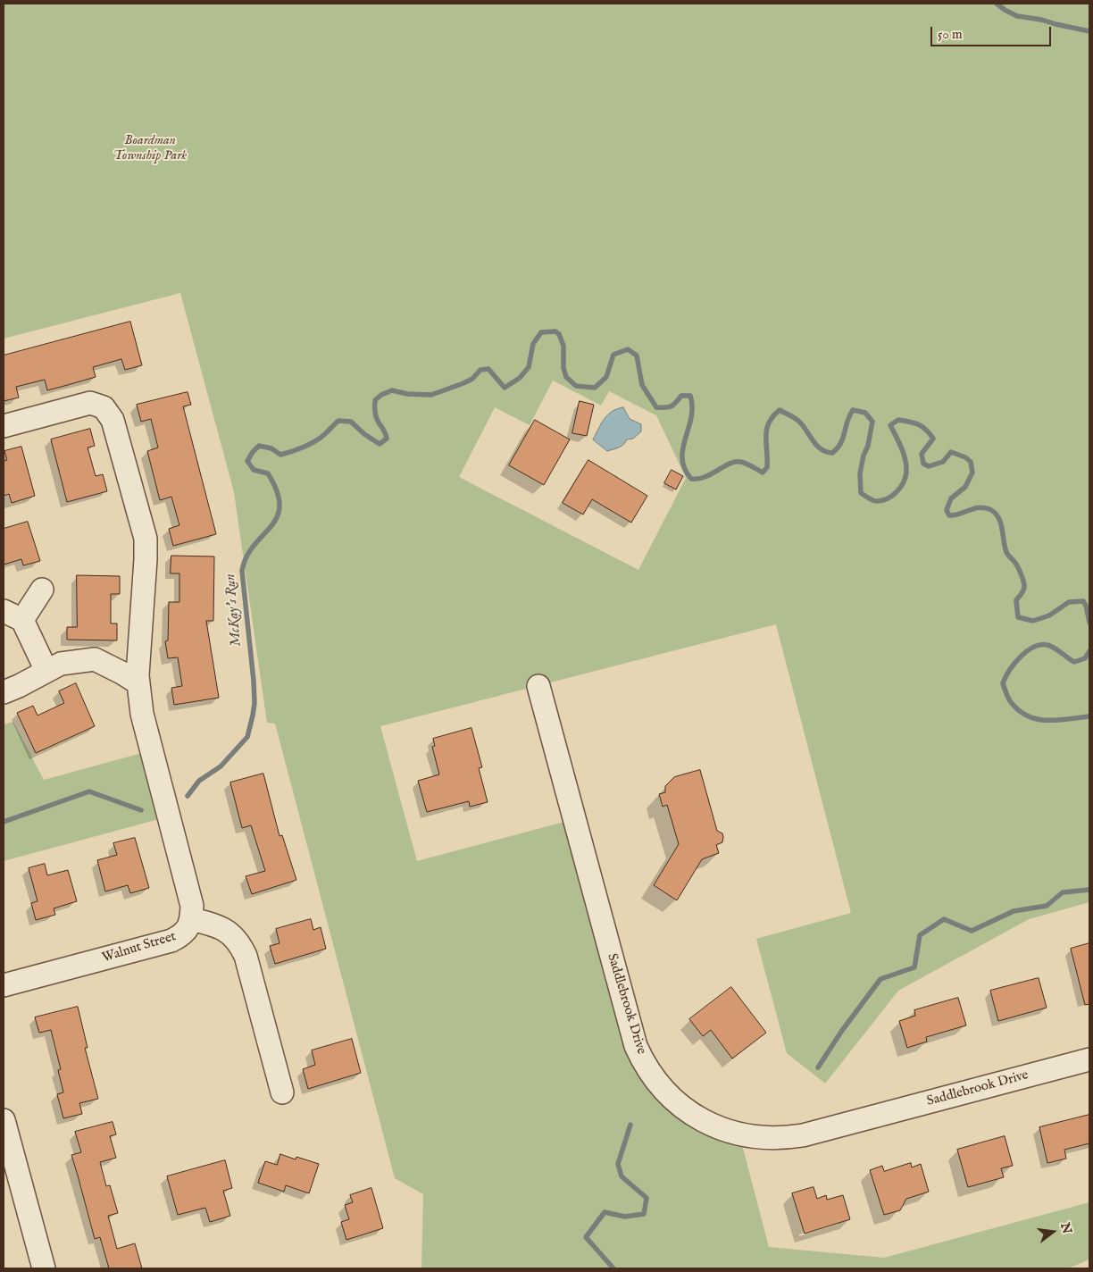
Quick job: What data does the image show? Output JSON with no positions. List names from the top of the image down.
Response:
{
  "streets": {
    "street": ["Walnut Street", "Saddlebrook Drive"]
  },
  "water": ["McKay's Run"],
  "parks": ["Boardman Township Park"],
  "scale_bar": "50 m",
  "north": "right"
}
